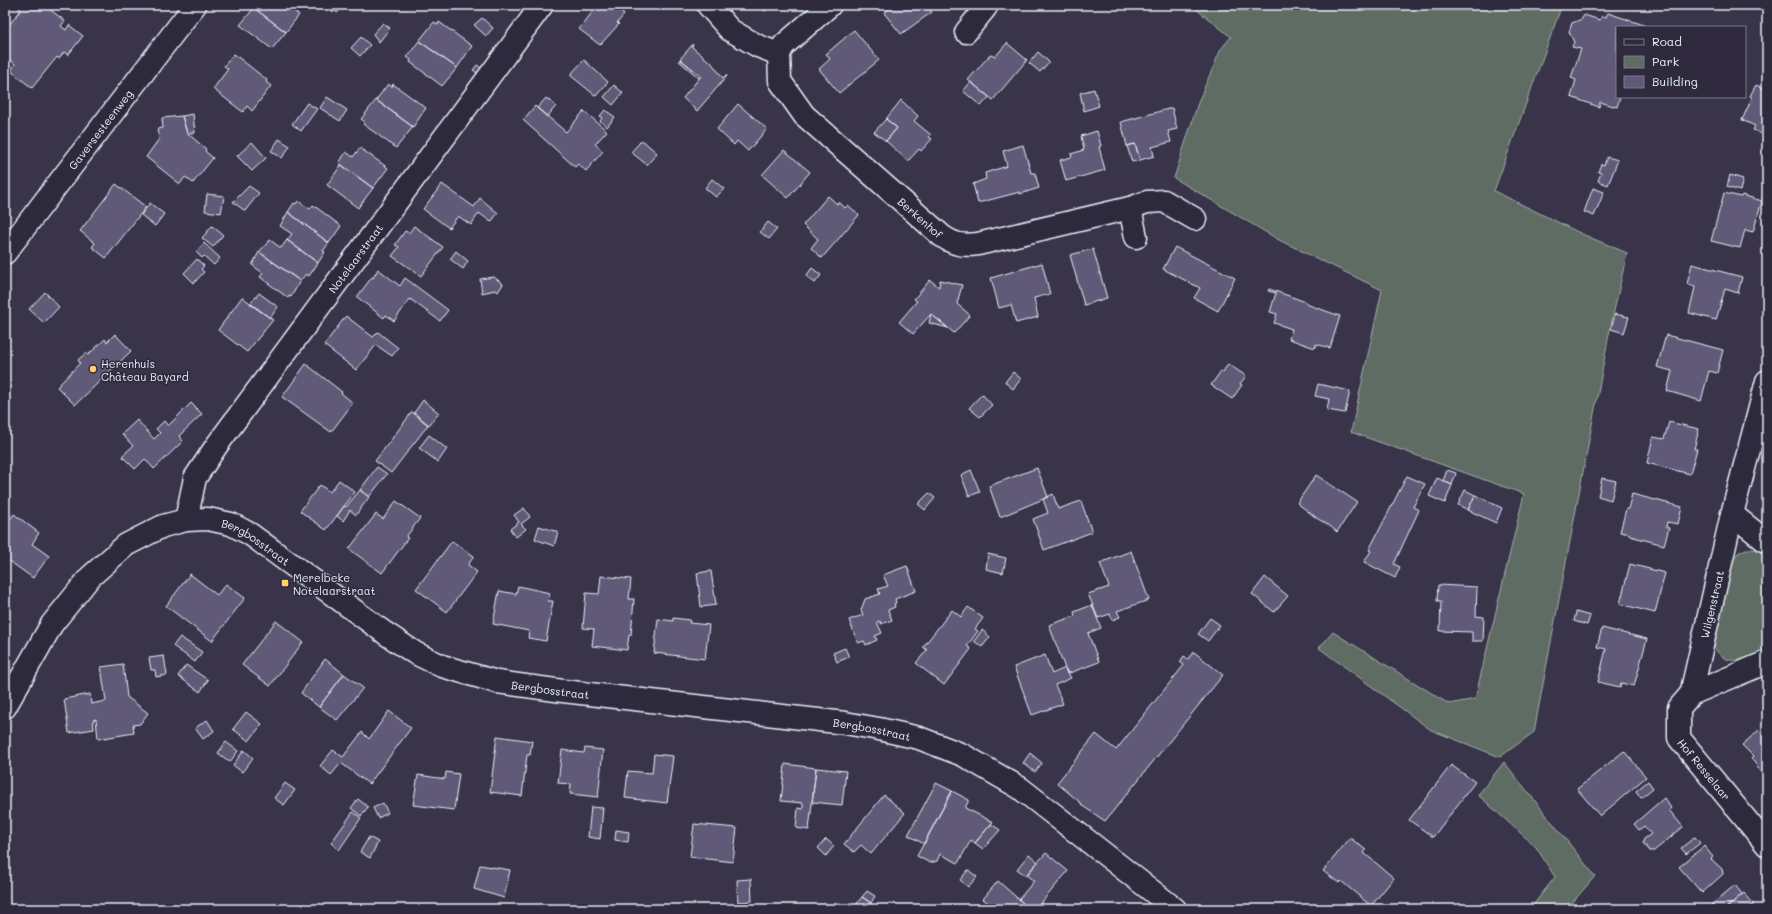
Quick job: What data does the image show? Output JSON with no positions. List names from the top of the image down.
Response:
{
  "streets": {
    "street": [
      "Gaversesteenweg",
      "Berkenhof",
      "Notelaarstraat",
      "Bergbosstraat",
      "Wilgenstraat",
      "Hof Resselaar"
    ]
  },
  "crossings": [
    ["Notelaarstraat", "Bergbosstraat"],
    ["Wilgenstraat", "Hof Resselaar"]
  ],
  "places": {
    "other": ["Herenhuis Château Bayard"],
    "transit": ["Merelbeke Notelaarstraat"]
  },
  "legend": ["Road", "Park", "Building"]
}
